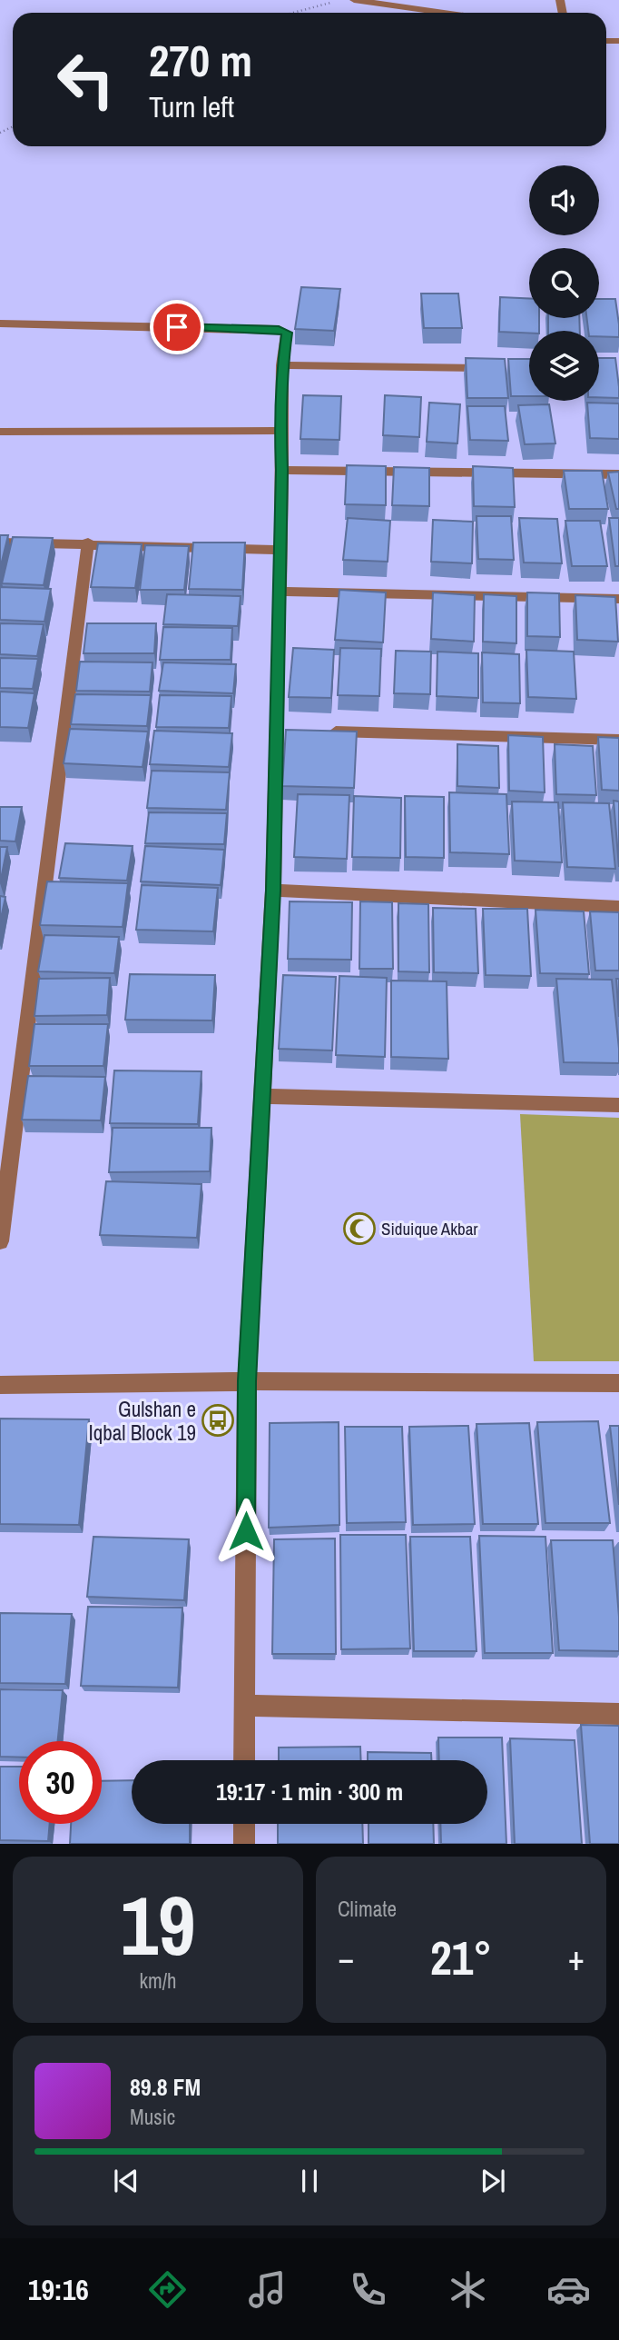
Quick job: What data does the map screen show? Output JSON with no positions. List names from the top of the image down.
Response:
{
  "places": {
    "mosque": ["Siduique Akbar"],
    "bus stop": ["Gulshan e Iqbal Block 19"]
  },
  "page": {
    "turn": ["270 m", "Turn left"],
    "limit": "30",
    "trip": "19:17 · 1 min · 300 m",
    "tile": [
      ["19", "km/h"],
      "Climate"
    ],
    "heat": ["−", "21°", "+"],
    "song": ["89.8 FM", "Music"],
    "tabs": "19:16"
  }
}
